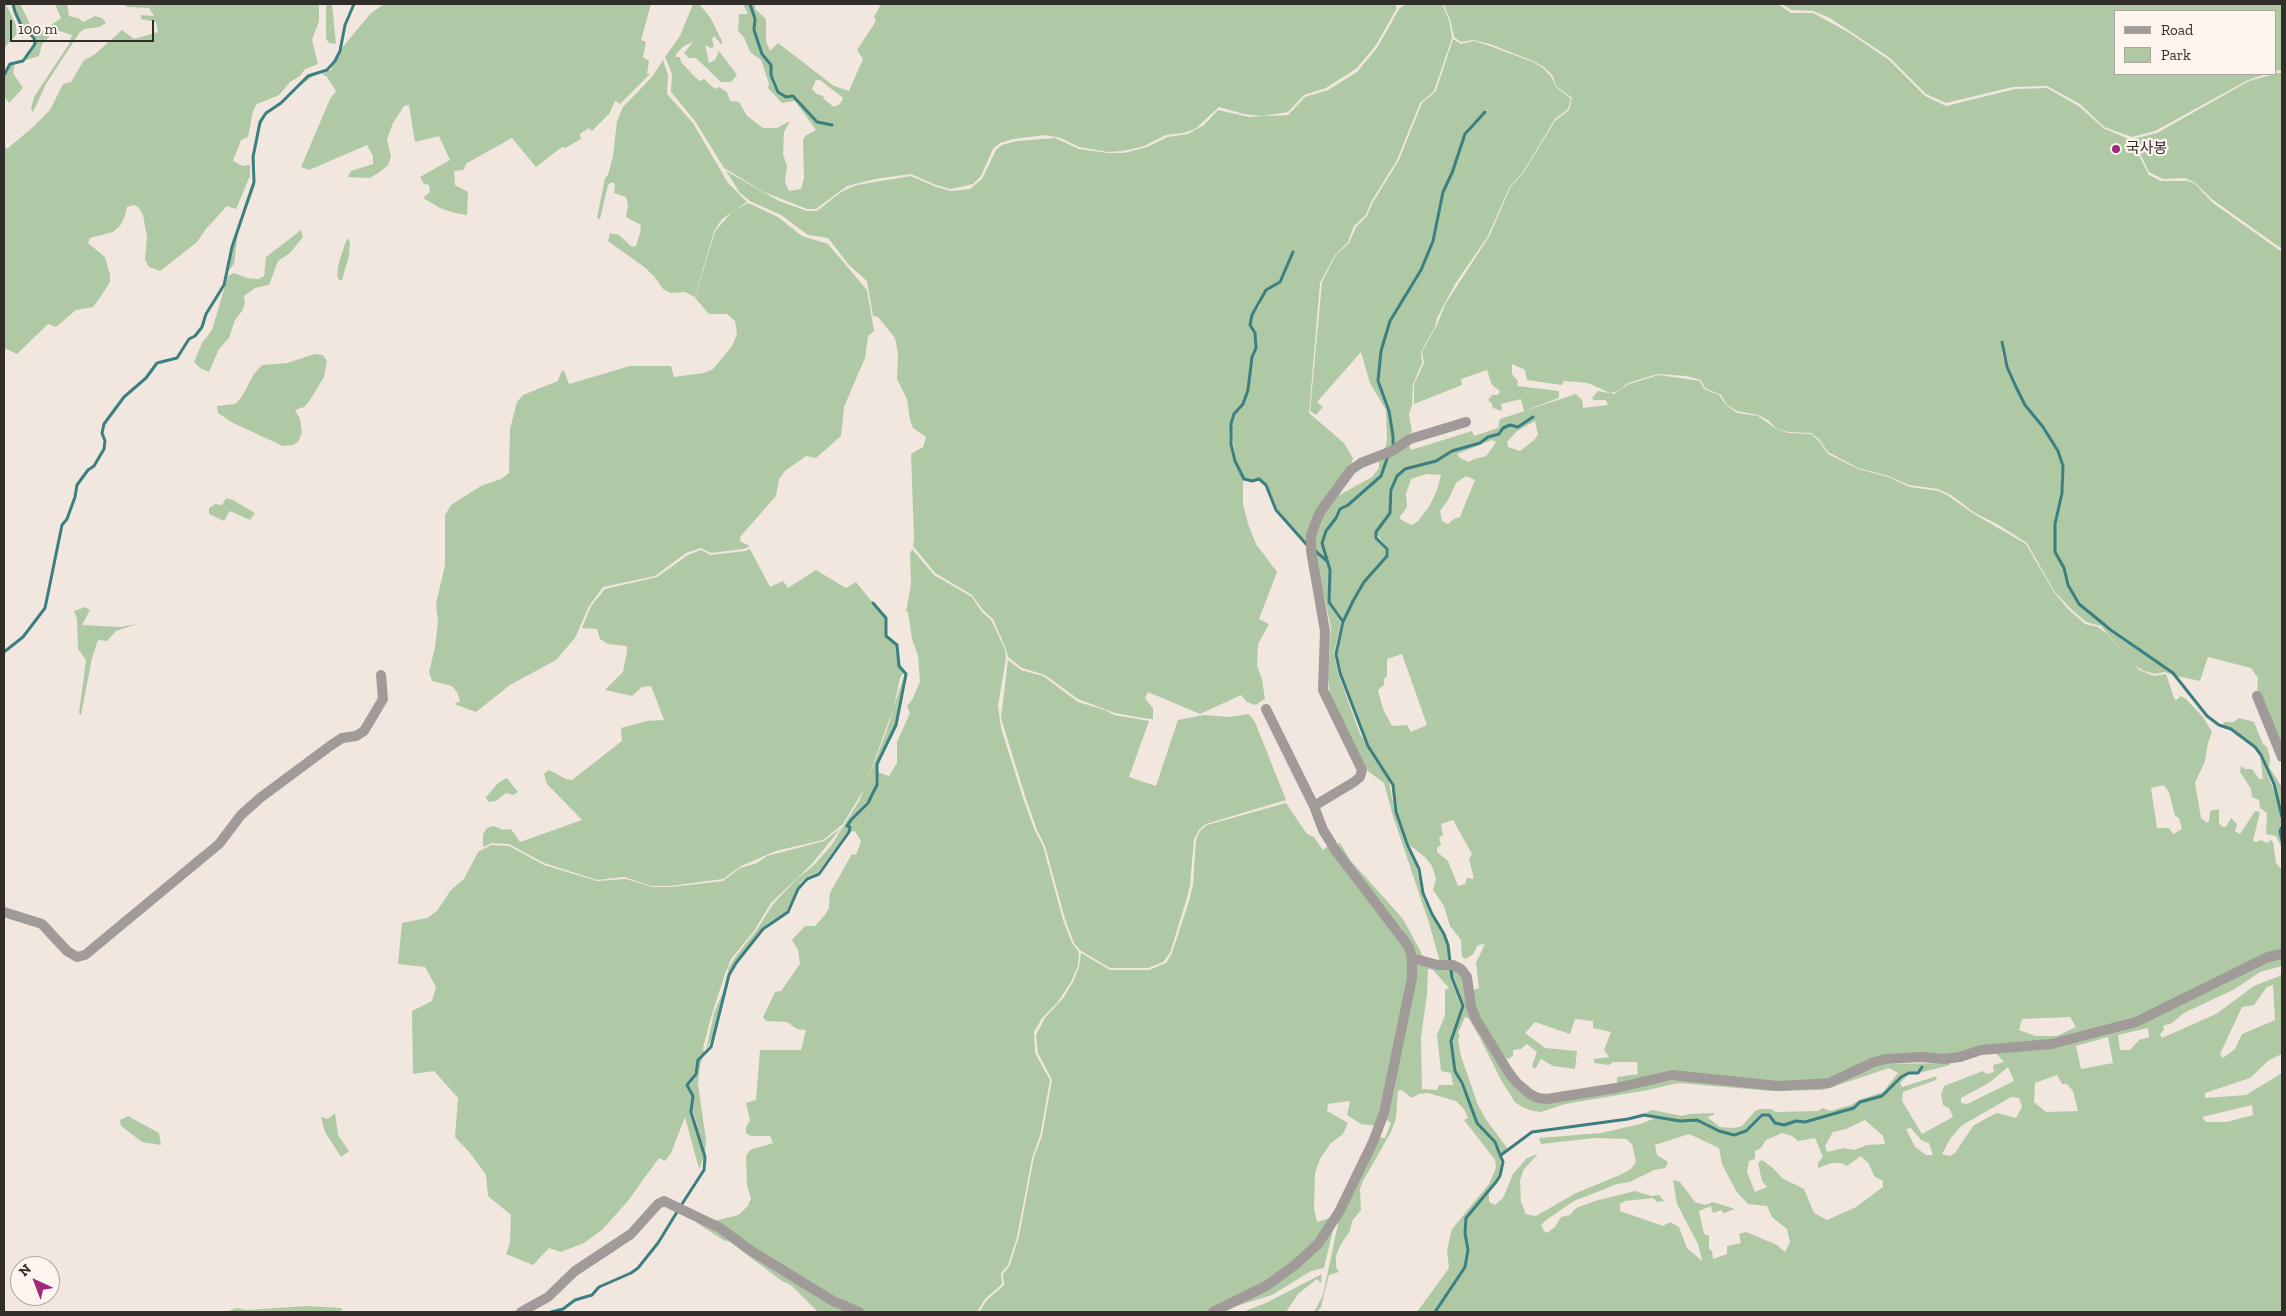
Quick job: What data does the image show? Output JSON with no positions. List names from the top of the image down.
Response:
{
  "places": ["국사봉"],
  "legend": ["Road", "Park"],
  "scale_bar": "100 m",
  "north": "top left"
}
